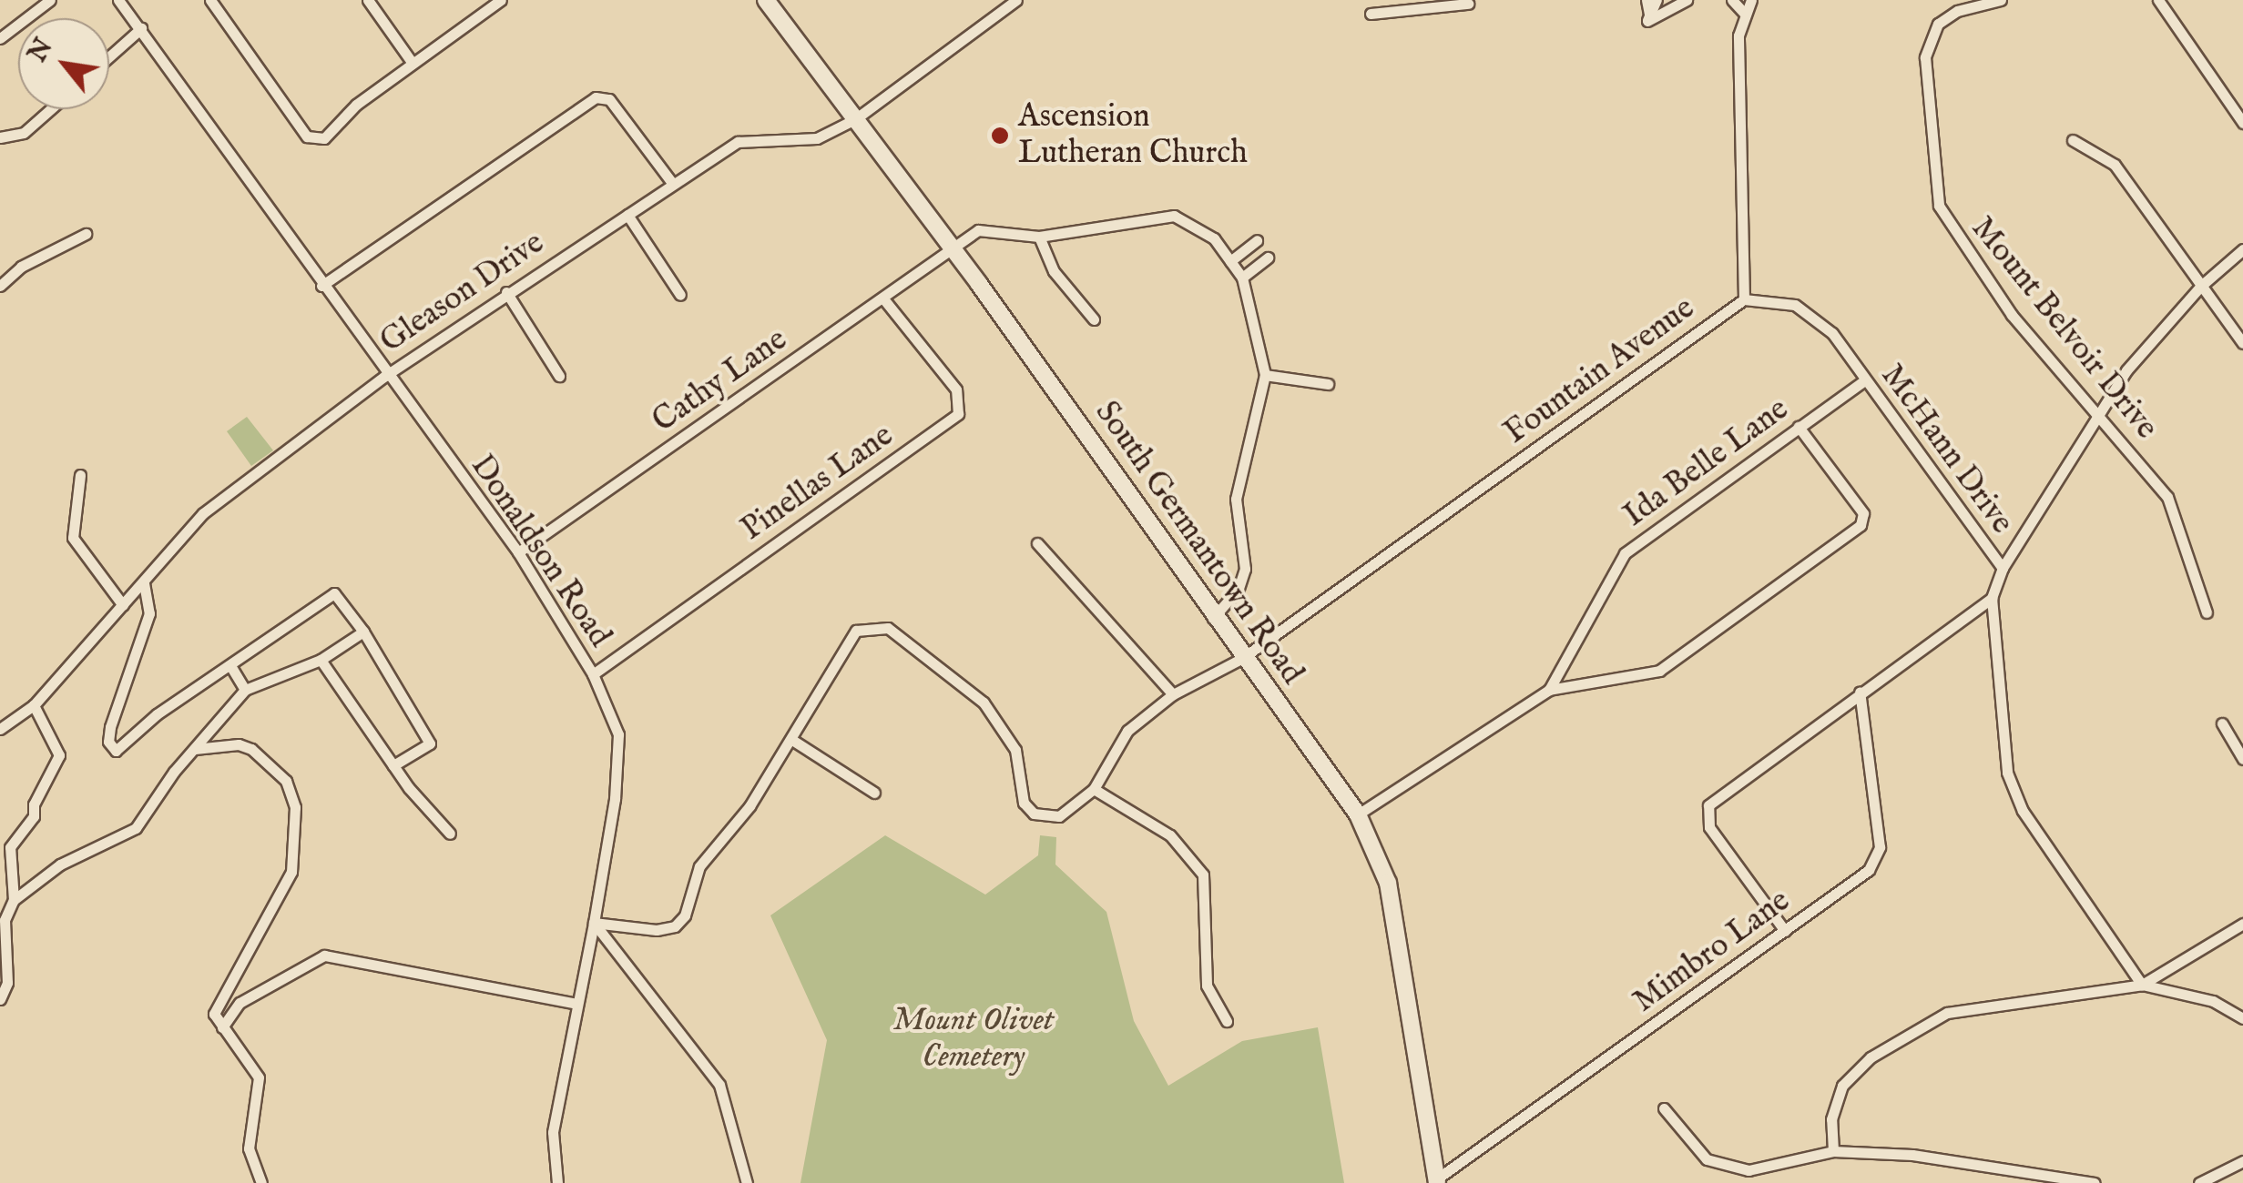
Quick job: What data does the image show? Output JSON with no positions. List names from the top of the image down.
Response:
{
  "streets": {
    "main road": ["South Germantown Road"],
    "street": [
      "Gleason Drive",
      "Mount Belvoir Drive",
      "Fountain Avenue",
      "Cathy Lane",
      "McHann Drive",
      "Ida Belle Lane",
      "Pinellas Lane",
      "Donaldson Road",
      "Mimbro Lane"
    ]
  },
  "crossings": [
    ["Gleason Drive", "South Germantown Road"],
    ["Gleason Drive", "Donaldson Road"],
    ["Fountain Avenue", "McHann Drive"],
    ["Fountain Avenue", "South Germantown Road"],
    ["Cathy Lane", "Pinellas Lane"],
    ["Cathy Lane", "South Germantown Road"],
    ["Cathy Lane", "Donaldson Road"],
    ["McHann Drive", "Ida Belle Lane"],
    ["Ida Belle Lane", "South Germantown Road"],
    ["Pinellas Lane", "Donaldson Road"],
    ["South Germantown Road", "Mimbro Lane"]
  ],
  "parks": ["Mount Olivet Cemetery"],
  "places": ["Ascension Lutheran Church"],
  "north": "top left"
}
